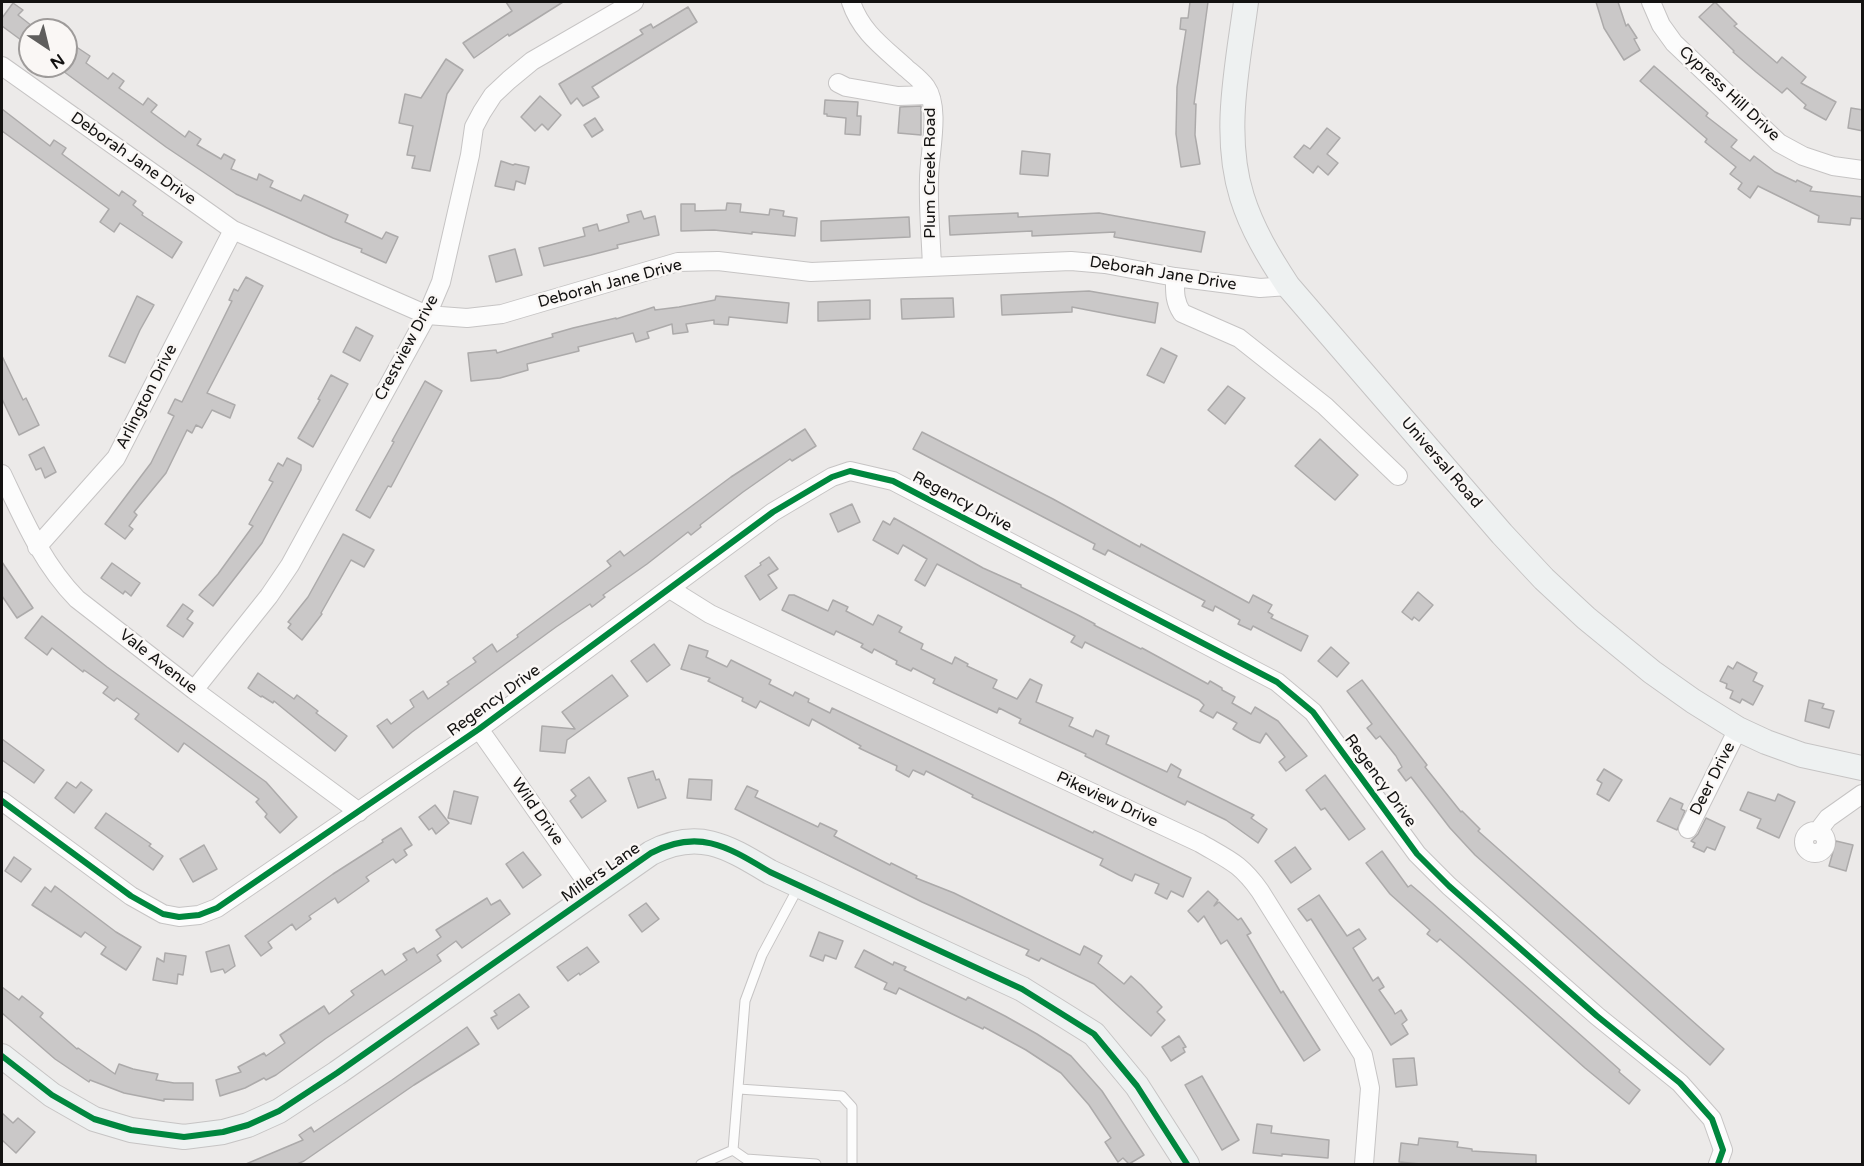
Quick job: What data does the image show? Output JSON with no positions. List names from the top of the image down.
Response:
{
  "streets": {
    "street": [
      "Cypress Hill Drive",
      "Deborah Jane Drive",
      "Plum Creek Road",
      "Crestview Drive",
      "Arlington Drive",
      "Universal Road",
      "Regency Drive",
      "Vale Avenue",
      "Deer Drive",
      "Pikeview Drive",
      "Wild Drive",
      "Millers Lane"
    ]
  },
  "crossings": [
    ["Deborah Jane Drive", "Plum Creek Road"],
    ["Deborah Jane Drive", "Crestview Drive"],
    ["Deborah Jane Drive", "Arlington Drive"],
    ["Deborah Jane Drive", "Universal Road"],
    ["Crestview Drive", "Vale Avenue"],
    ["Arlington Drive", "Vale Avenue"],
    ["Universal Road", "Deer Drive"],
    ["Regency Drive", "Vale Avenue"],
    ["Regency Drive", "Pikeview Drive"],
    ["Regency Drive", "Wild Drive"],
    ["Wild Drive", "Millers Lane"]
  ],
  "north": "bottom right"
}
